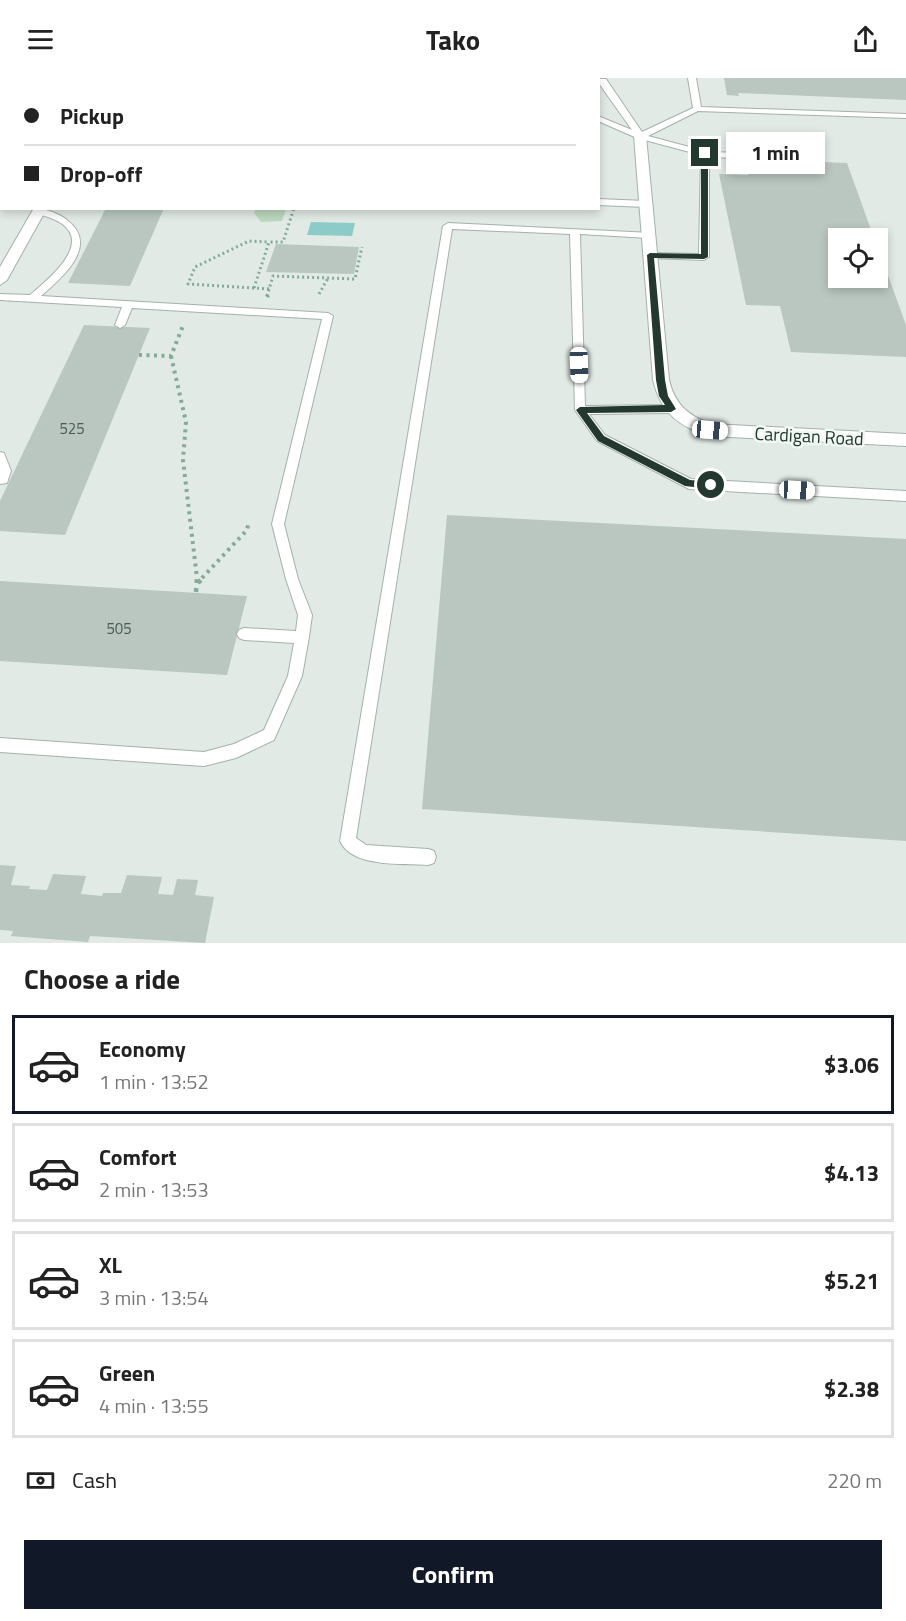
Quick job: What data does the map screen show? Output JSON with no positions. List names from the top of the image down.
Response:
{
  "streets": {
    "street": ["Cardigan Road"]
  },
  "house_numbers": ["525", "505"],
  "page": {
    "header": "Tako",
    "banner": ["Pickup", "Drop-off"],
    "bubble": "1 min",
    "heading": "Choose a ride",
    "list": [
      {
        "name": "Economy",
        "note": "1 min · 13:52",
        "value": "$3.06"
      },
      {
        "name": "Comfort",
        "note": "2 min · 13:53",
        "value": "$4.13"
      },
      {
        "name": "XL",
        "note": "3 min · 13:54",
        "value": "$5.21"
      },
      {
        "name": "Green",
        "note": "4 min · 13:55",
        "value": "$2.38"
      }
    ],
    "pay": ["Cash", "220 m"],
    "buttons": "Confirm"
  }
}
